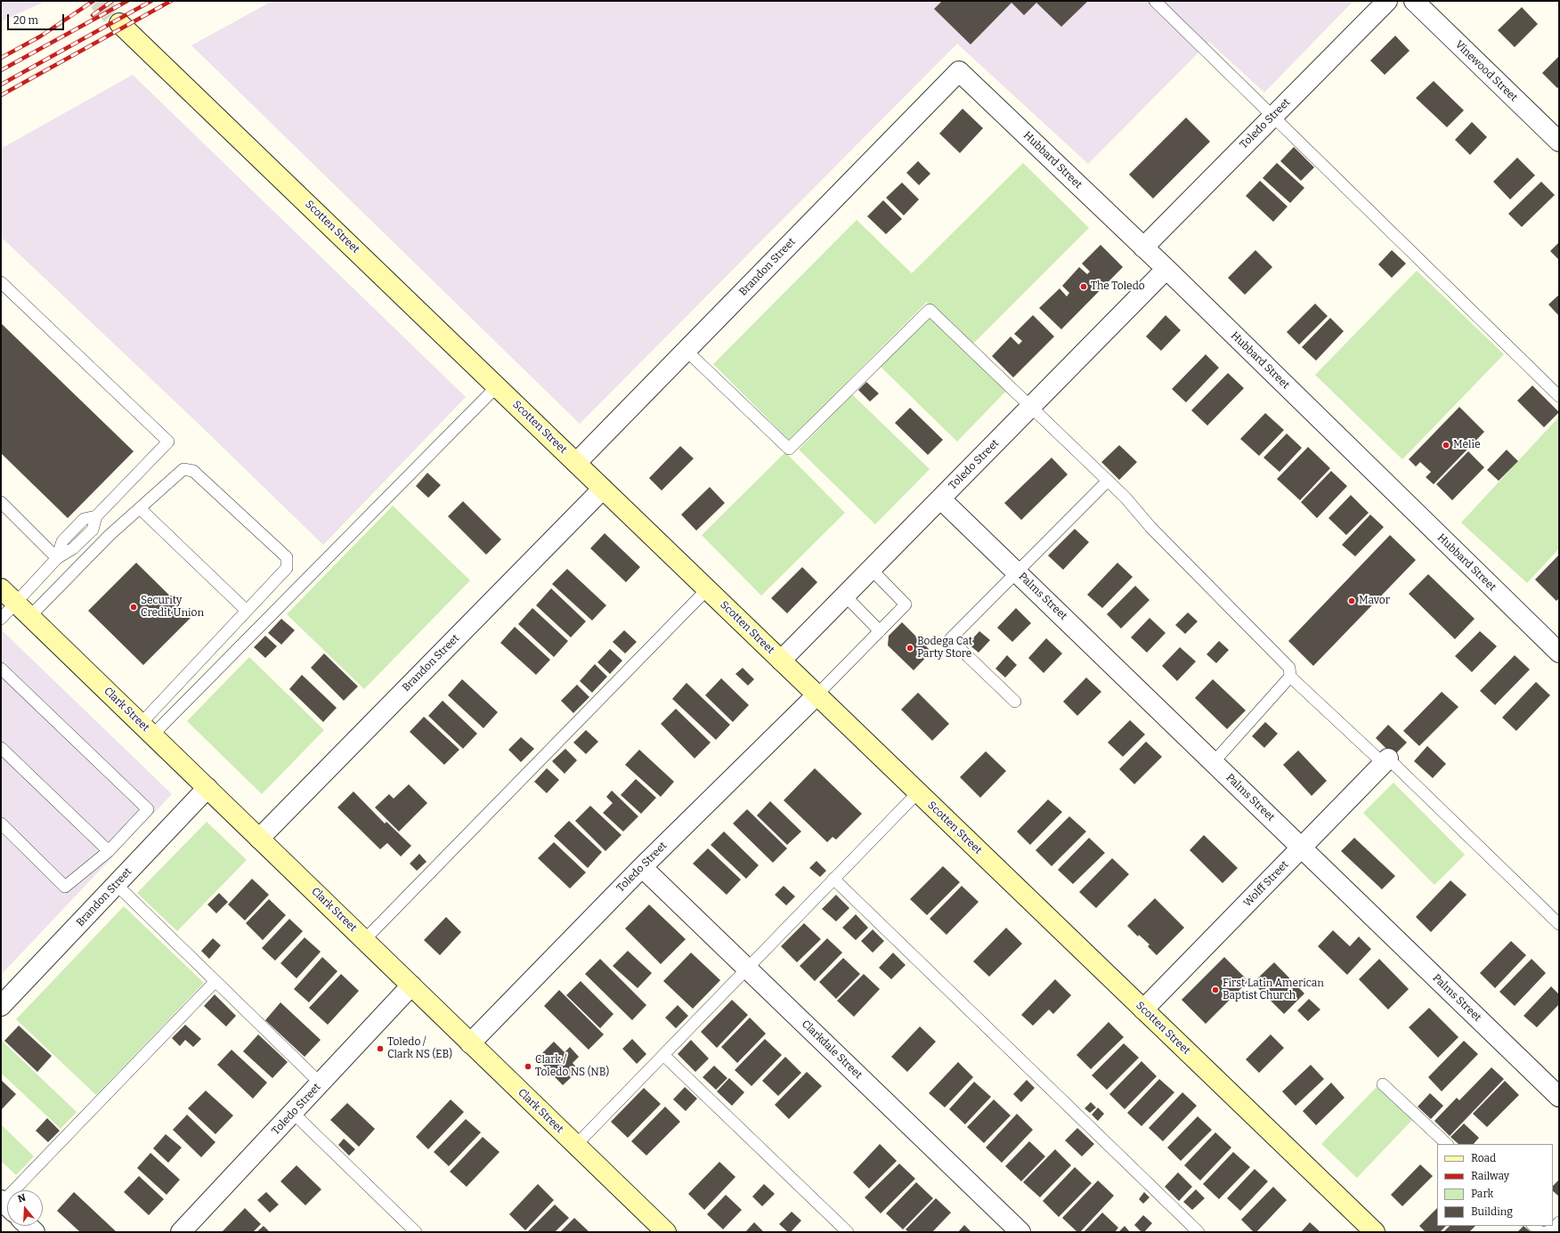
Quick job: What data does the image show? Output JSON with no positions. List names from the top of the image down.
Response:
{
  "streets": {
    "street": [
      "Vinewood Street",
      "Toledo Street",
      "Hubbard Street",
      "Scotten Street",
      "Brandon Street",
      "Palms Street",
      "Clark Street",
      "Wolff Street",
      "Clarkdale Street"
    ]
  },
  "crossings": [
    ["Toledo Street", "Hubbard Street"],
    ["Toledo Street", "Scotten Street"],
    ["Toledo Street", "Palms Street"],
    ["Toledo Street", "Clark Street"],
    ["Toledo Street", "Clarkdale Street"],
    ["Hubbard Street", "Brandon Street"],
    ["Scotten Street", "Brandon Street"],
    ["Scotten Street", "Wolff Street"],
    ["Brandon Street", "Clark Street"],
    ["Palms Street", "Wolff Street"]
  ],
  "places": [
    "The Toledo",
    "Melie",
    "Mavor",
    "Security Credit Union",
    "Bodega Cat Party Store",
    "First Latin American Baptist Church",
    "Toledo / Clark NS (EB)",
    "Clark / Toledo NS (NB)"
  ],
  "legend": [
    "Road",
    "Railway",
    "Park",
    "Building"
  ],
  "scale_bar": "20 m",
  "north": "top"
}
